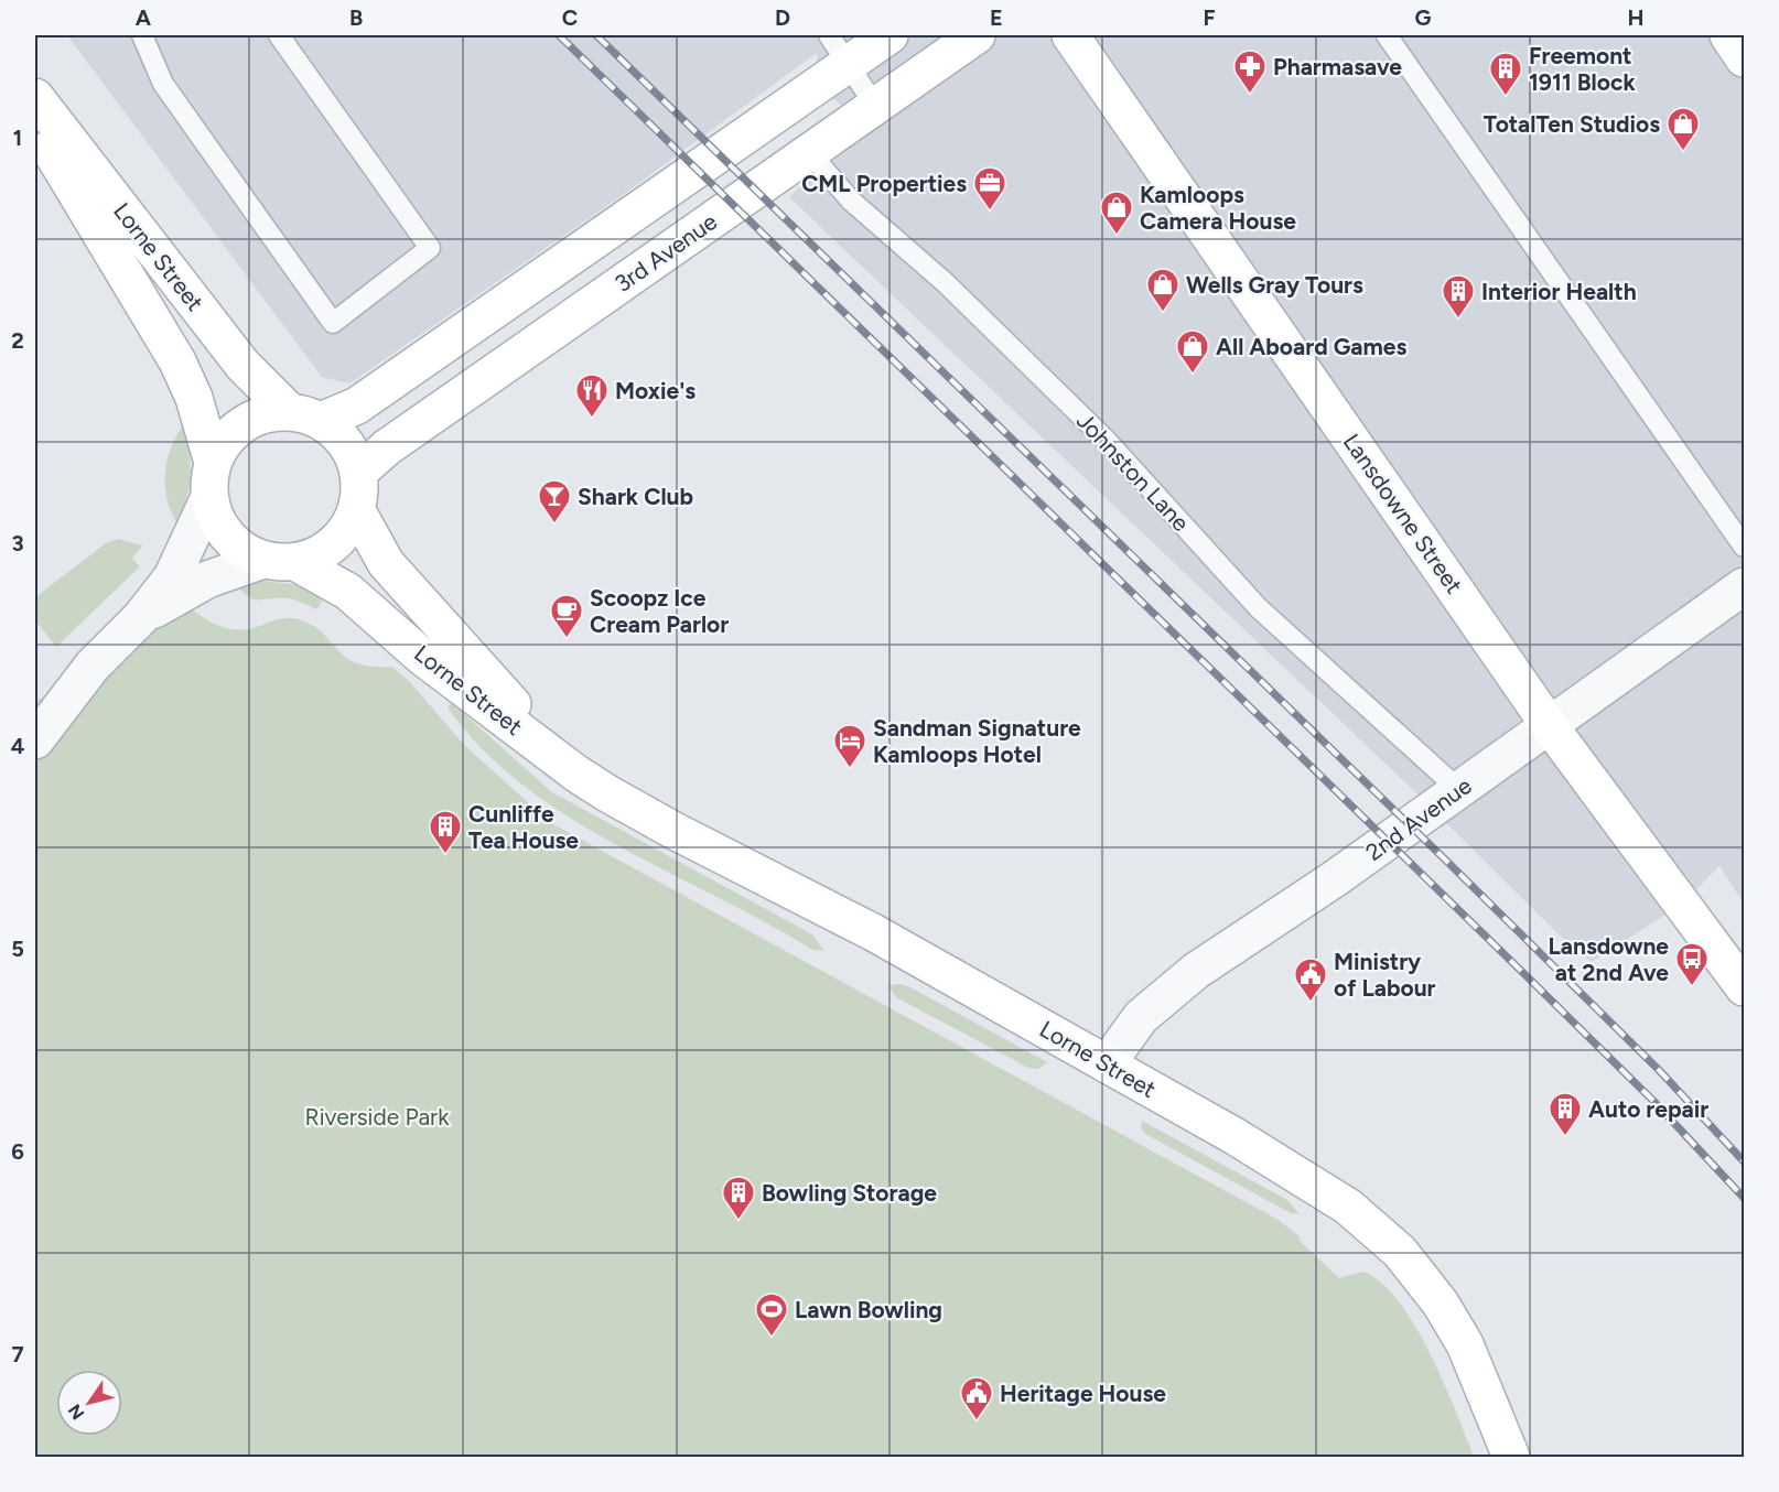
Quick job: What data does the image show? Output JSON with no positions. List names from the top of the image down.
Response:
{
  "streets": {
    "street": [
      "3rd Avenue",
      "Lorne Street",
      "Lansdowne Street",
      "2nd Avenue"
    ],
    "lane": ["Johnston Lane"]
  },
  "crossings": [
    ["3rd Avenue", "Lorne Street"],
    ["3rd Avenue", "Johnston Lane"],
    ["Lorne Street", "2nd Avenue"],
    ["Johnston Lane", "2nd Avenue"],
    ["Lansdowne Street", "2nd Avenue"]
  ],
  "parks": ["Riverside Park"],
  "places": {
    "pharmacy": ["Pharmasave"],
    "building": [
      "Freemont 1911 Block",
      "Interior Health",
      "Cunliffe Tea House",
      "Auto repair",
      "Bowling Storage"
    ],
    "shop": [
      "TotalTen Studios",
      "Kamloops Camera House",
      "Wells Gray Tours",
      "All Aboard Games"
    ],
    "office": ["CML Properties"],
    "restaurant": ["Moxie's"],
    "bar": ["Shark Club"],
    "cafe": ["Scoopz Ice Cream Parlor"],
    "hotel": ["Sandman Signature Kamloops Hotel"],
    "bus stop": ["Lansdowne at 2nd Ave"],
    "public building": ["Ministry of Labour", "Heritage House"],
    "sports": ["Lawn Bowling"]
  },
  "north": "bottom left",
  "grid": {
    "columns": [
      "A",
      "B",
      "C",
      "D",
      "E",
      "F",
      "G",
      "H"
    ],
    "rows": [
      "1",
      "2",
      "3",
      "4",
      "5",
      "6",
      "7"
    ]
  }
}
